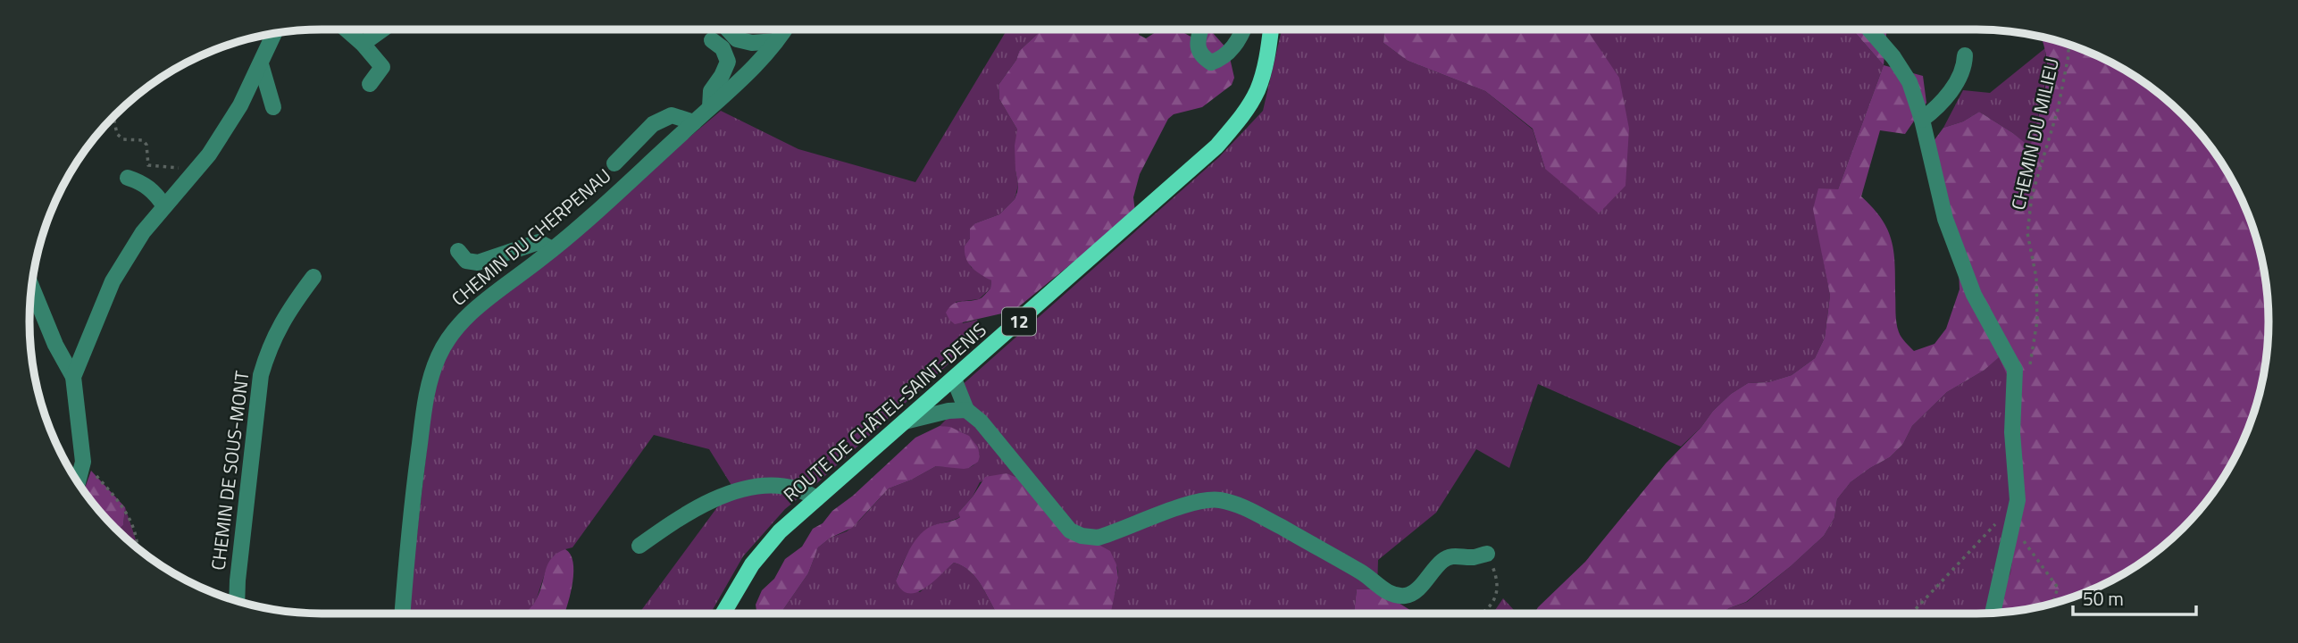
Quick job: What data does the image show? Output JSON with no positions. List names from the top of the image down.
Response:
{
  "streets": {
    "main road": ["12", "ROUTE DE CHÂTEL-SAINT-DENIS"],
    "street": ["CHEMIN DU CHERPENAU", "CHEMIN DE SOUS-MONT"],
    "path": ["CHEMIN DU MILIEU"]
  },
  "scale_bar": "50 m"
}
